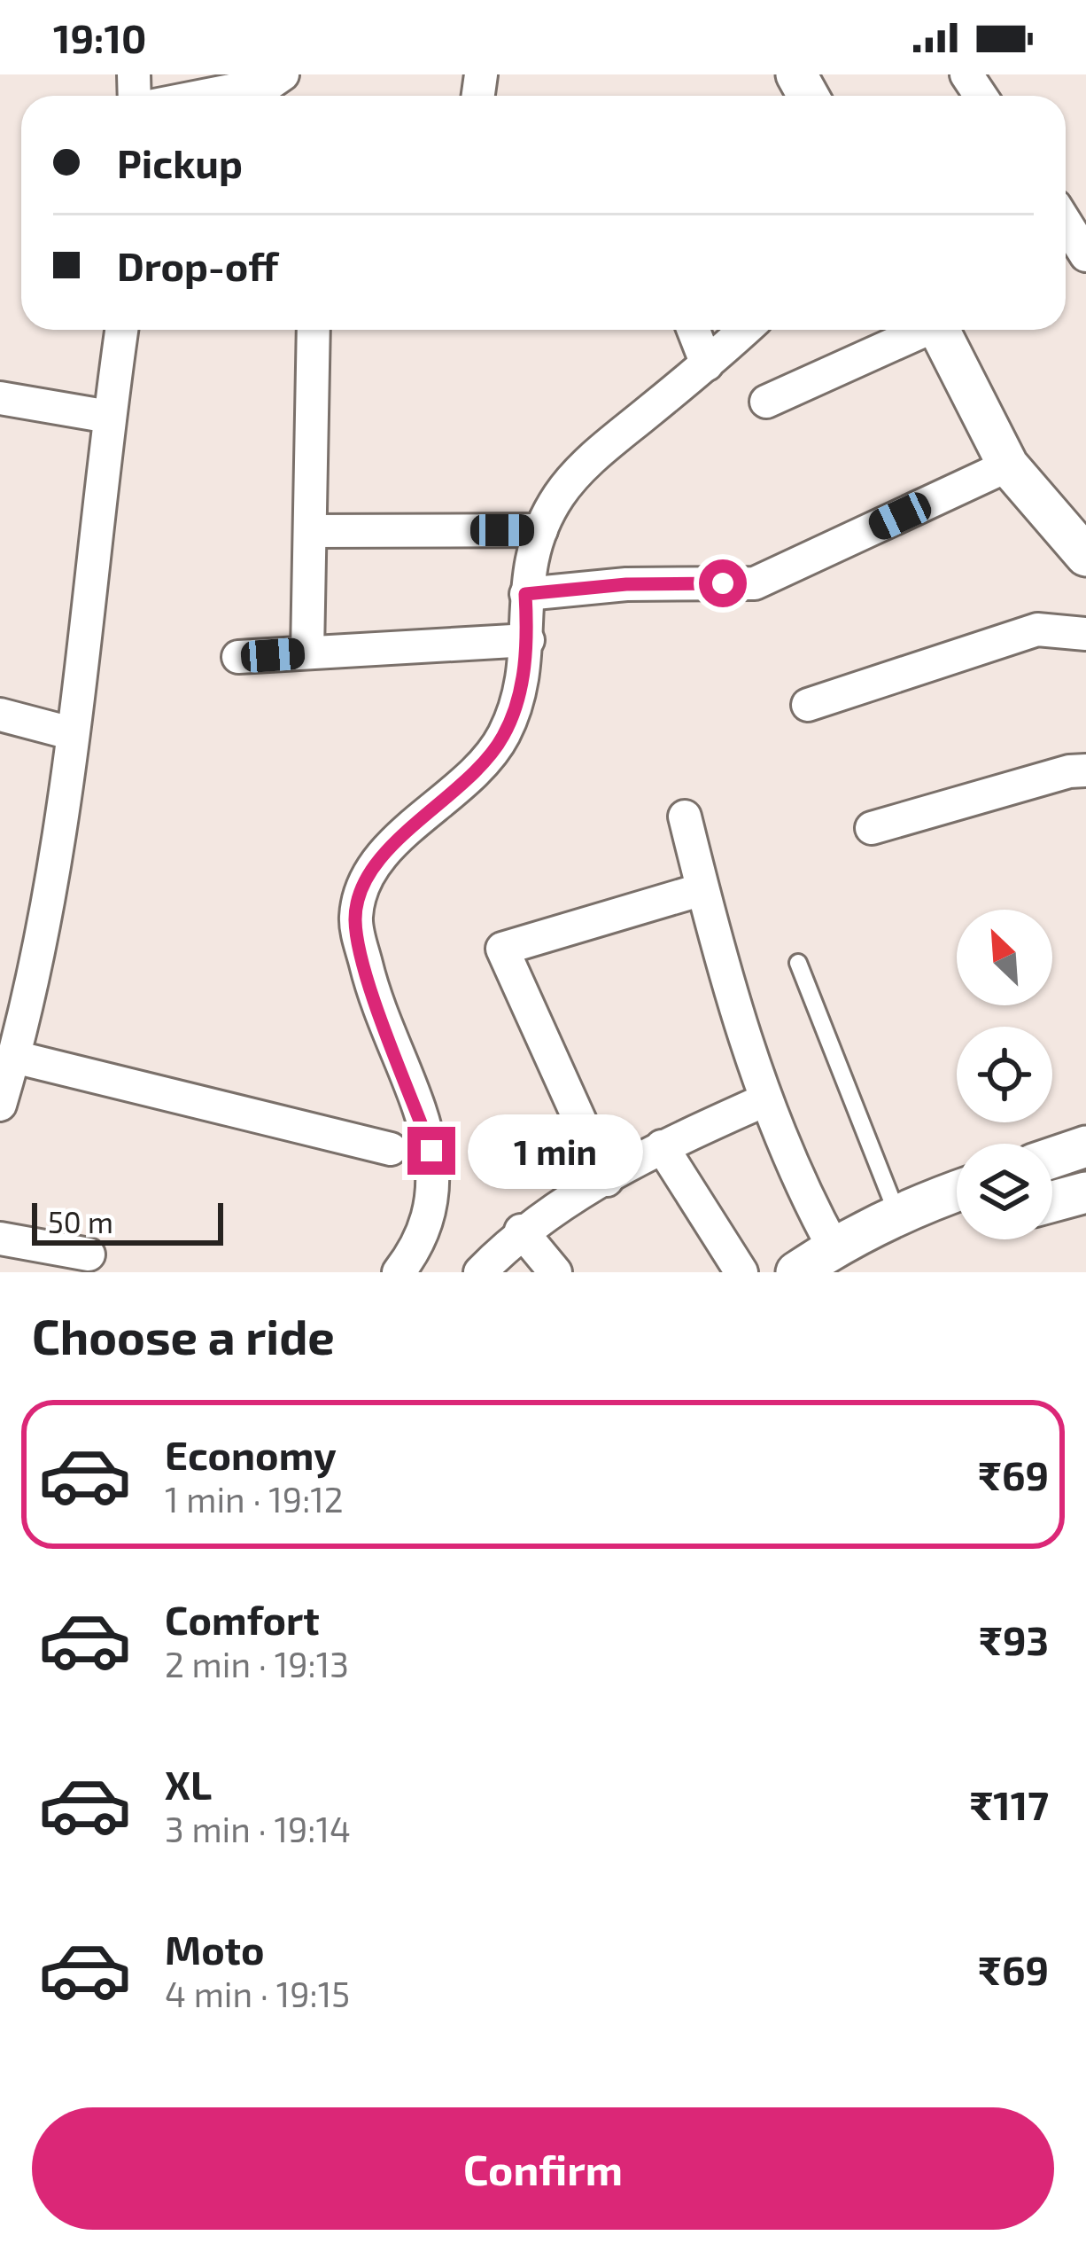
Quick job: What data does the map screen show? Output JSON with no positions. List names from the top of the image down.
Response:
{
  "scale_bar": "50 m",
  "north": "top left",
  "page": {
    "status": "19:10",
    "banner": ["Pickup", "Drop-off"],
    "bubble": "1 min",
    "scale": "50 m",
    "heading": "Choose a ride",
    "list": [
      {
        "name": "Economy",
        "note": "1 min · 19:12",
        "value": "₹69"
      },
      {
        "name": "Comfort",
        "note": "2 min · 19:13",
        "value": "₹93"
      },
      {
        "name": "XL",
        "note": "3 min · 19:14",
        "value": "₹117"
      },
      {
        "name": "Moto",
        "note": "4 min · 19:15",
        "value": "₹69"
      }
    ],
    "buttons": "Confirm"
  }
}
